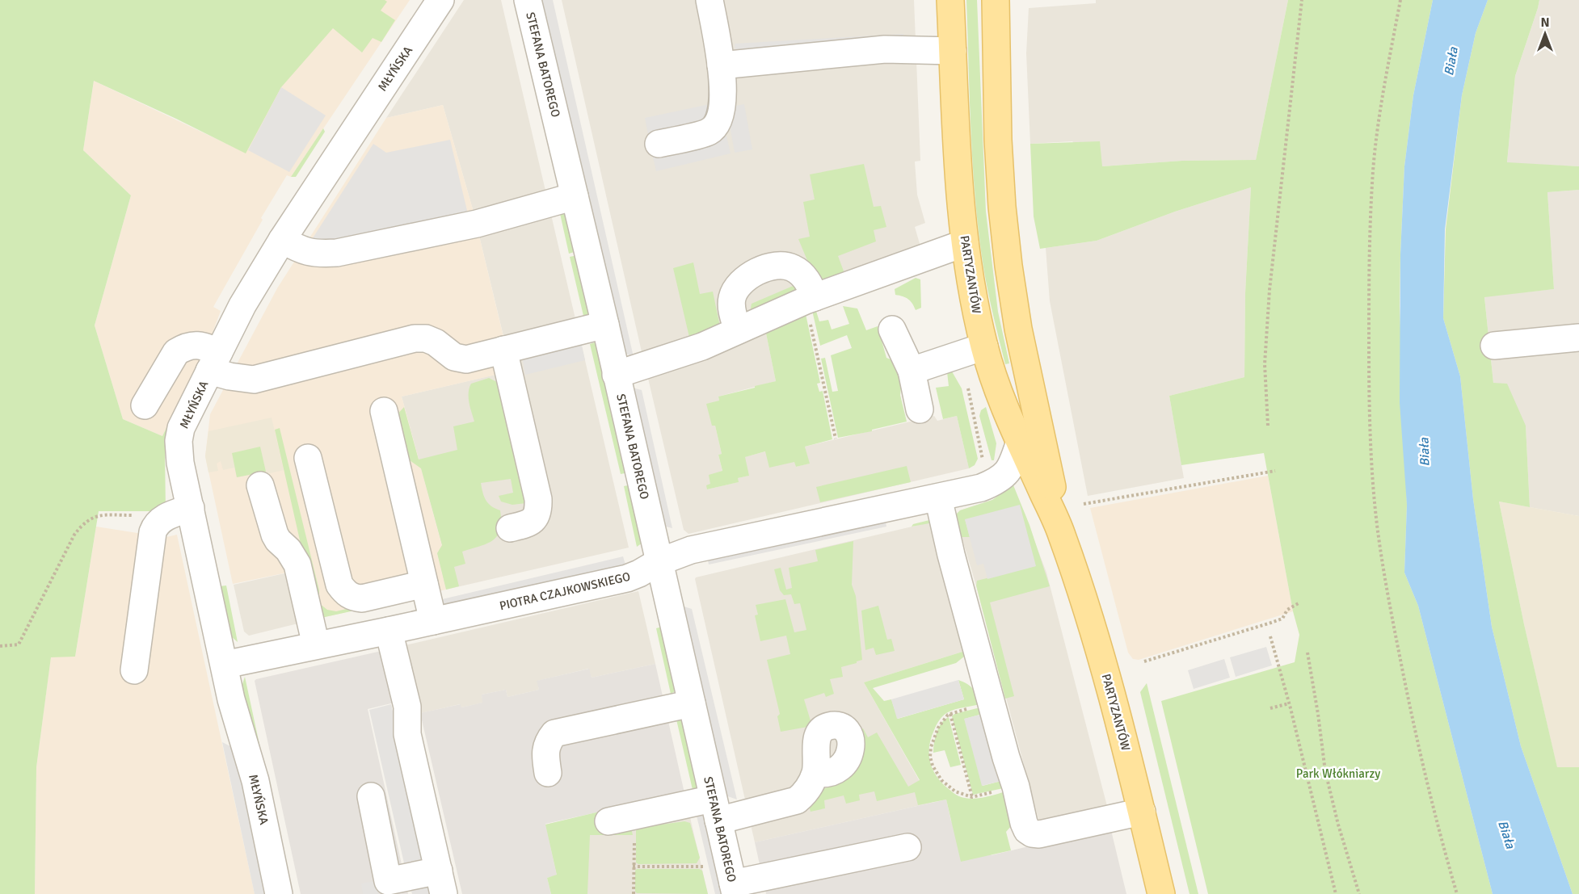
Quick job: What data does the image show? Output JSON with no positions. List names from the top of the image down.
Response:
{
  "streets": {
    "main road": ["PARTYZANTÓW"],
    "street": ["STEFANA BATOREGO", "MŁYŃSKA", "PIOTRA CZAJKOWSKIEGO"]
  },
  "crossings": [
    ["STEFANA BATOREGO", "PIOTRA CZAJKOWSKIEGO"],
    ["MŁYŃSKA", "PIOTRA CZAJKOWSKIEGO"],
    ["PARTYZANTÓW", "PIOTRA CZAJKOWSKIEGO"]
  ],
  "water": ["Biała"],
  "parks": ["Park Włókniarzy"],
  "north": "top"
}
